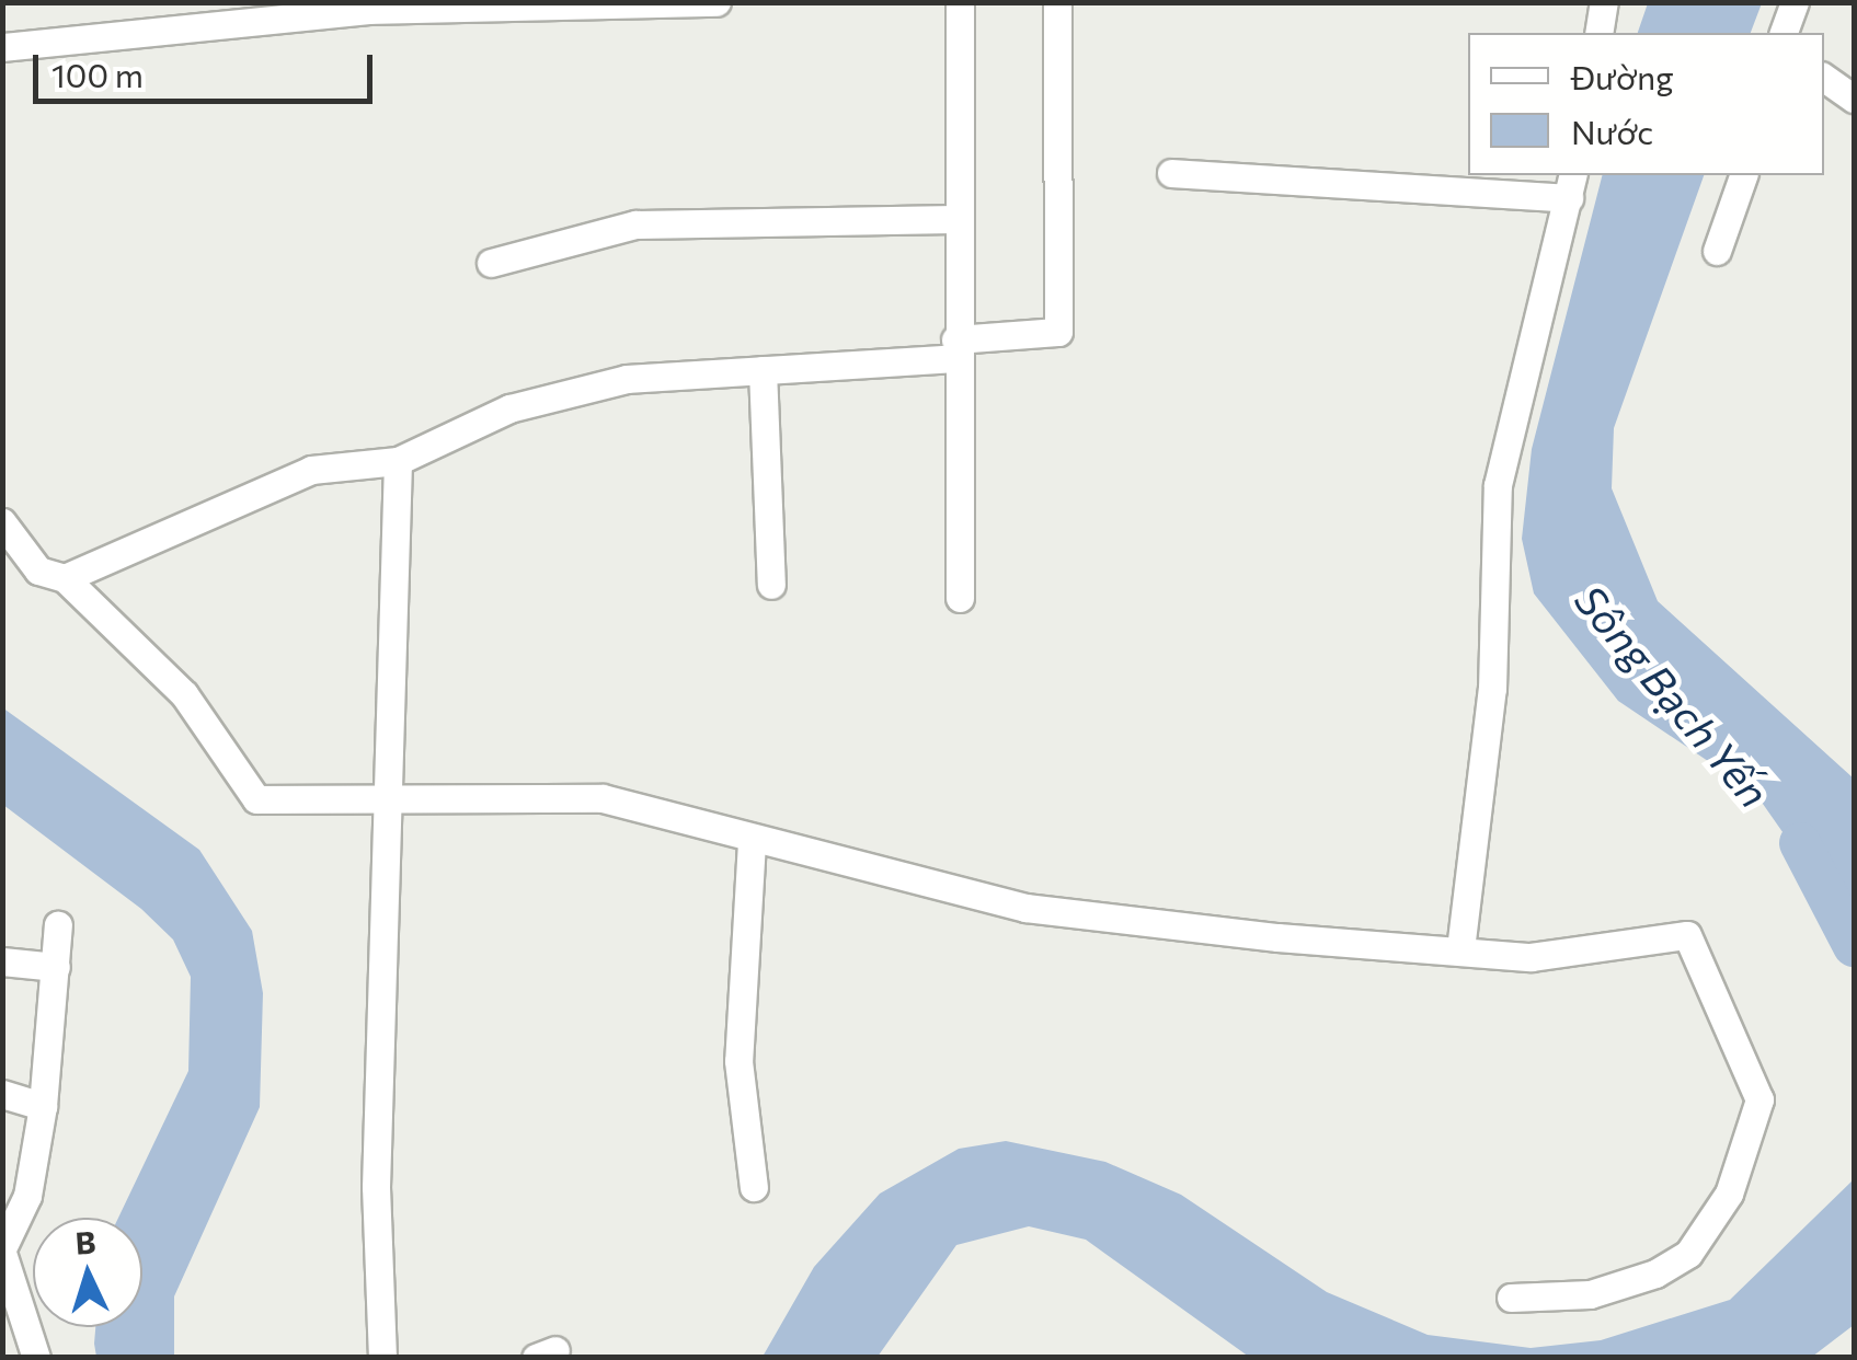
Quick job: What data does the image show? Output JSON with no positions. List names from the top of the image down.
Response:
{
  "water": ["Sông Bạch Yến"],
  "legend": ["Đường", "Nước"],
  "scale_bar": "100 m",
  "north": "top"
}
